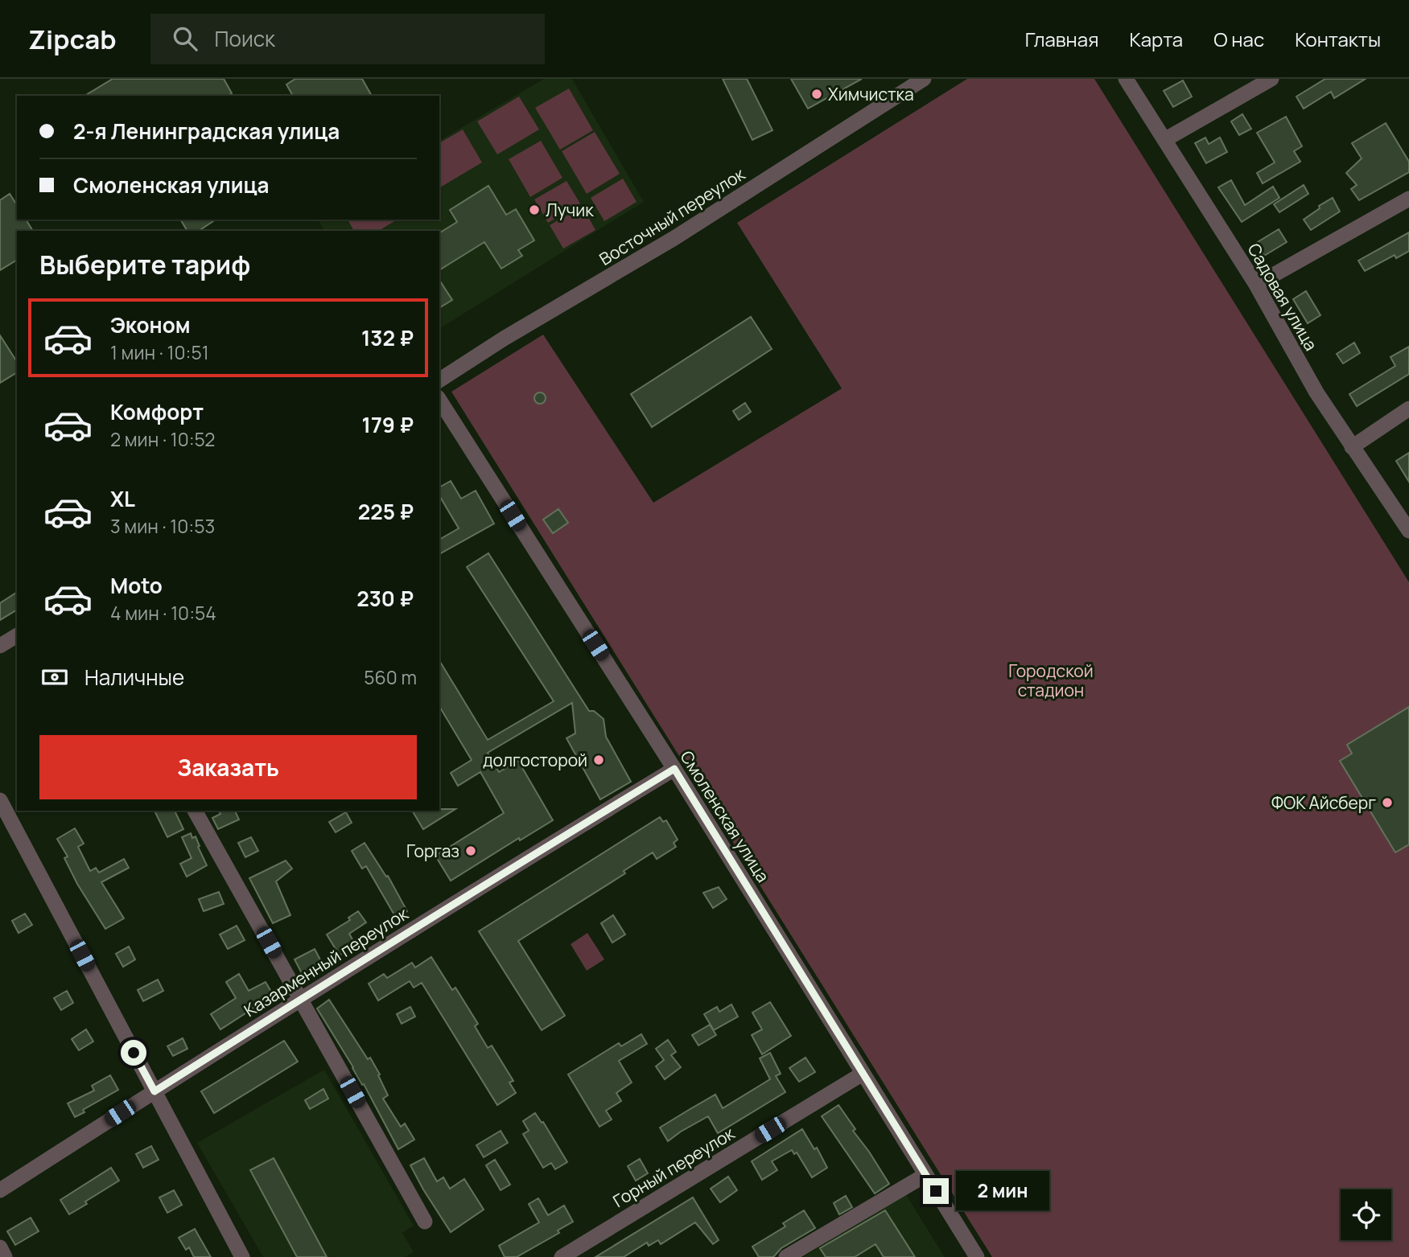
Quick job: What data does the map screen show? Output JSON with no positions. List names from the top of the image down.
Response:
{
  "streets": {
    "street": [
      "Восточный переулок",
      "Садовая улица",
      "Смоленская улица",
      "Казарменный переулок",
      "Горный переулок"
    ]
  },
  "crossings": [
    ["Смоленская улица", "Казарменный переулок"],
    ["Смоленская улица", "Горный переулок"]
  ],
  "parks": ["Городской стадион"],
  "places": [
    "Химчистка",
    "Лучик",
    "долгосторой",
    "ФОК Айсберг",
    "Горгаз"
  ],
  "page": {
    "header": "Zipcab",
    "search": "Поиск",
    "nav": [
      "Главная",
      "Карта",
      "О нас",
      "Контакты"
    ],
    "banner": ["2-я Ленинградская улица", "Смоленская улица"],
    "heading": "Выберите тариф",
    "list": [
      {
        "name": "Эконом",
        "note": "1 мин · 10:51",
        "value": "132 ₽"
      },
      {
        "name": "Комфорт",
        "note": "2 мин · 10:52",
        "value": "179 ₽"
      },
      {
        "name": "XL",
        "note": "3 мин · 10:53",
        "value": "225 ₽"
      },
      {
        "name": "Moto",
        "note": "4 мин · 10:54",
        "value": "230 ₽"
      }
    ],
    "pay": ["Наличные", "560 m"],
    "buttons": "Заказать",
    "bubble": "2 мин"
  }
}
